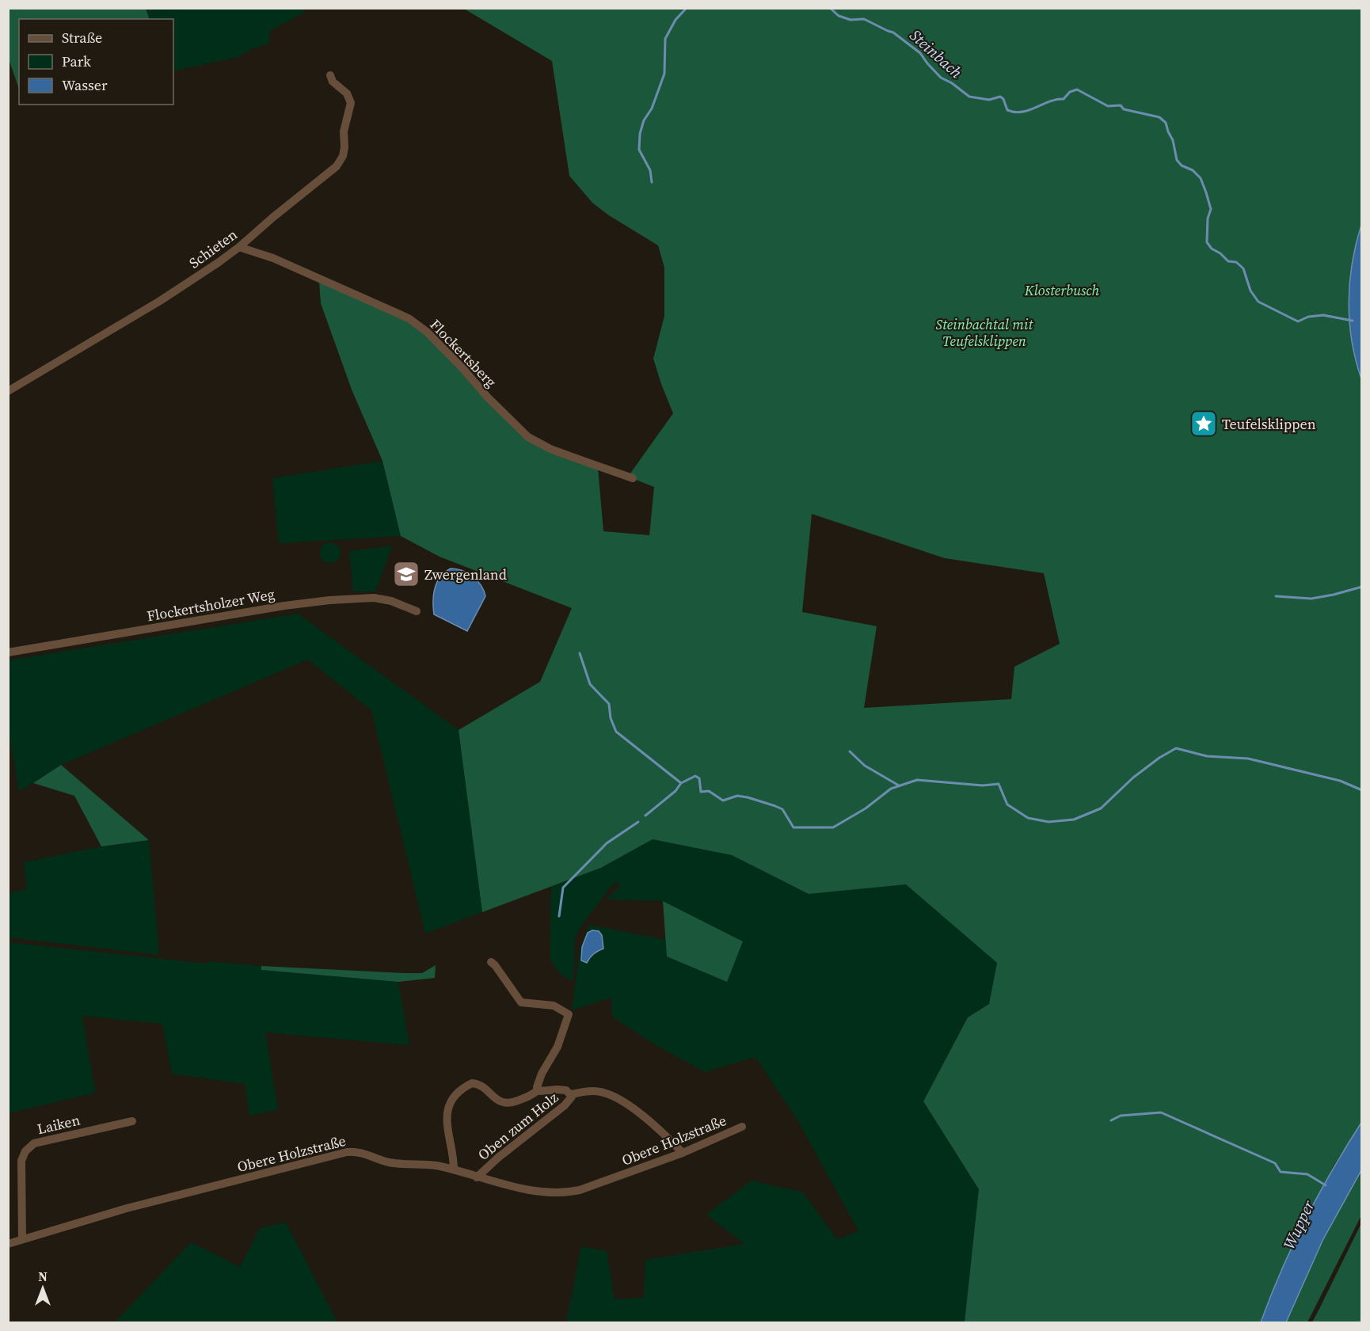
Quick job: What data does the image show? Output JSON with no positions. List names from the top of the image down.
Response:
{
  "streets": {
    "street": [
      "Schieten",
      "Flockertsberg",
      "Flockertsholzer Weg",
      "Laiken",
      "Oben zum Holz",
      "Obere Holzstraße"
    ]
  },
  "crossings": [
    ["Schieten", "Flockertsberg"],
    ["Laiken", "Obere Holzstraße"],
    ["Oben zum Holz", "Obere Holzstraße"]
  ],
  "water": ["Steinbach", "Wupper"],
  "parks": ["Klosterbusch", "Steinbachtal mit Teufelsklippen"],
  "places": {
    "place": ["Teufelsklippen"],
    "school or university": ["Zwergenland"]
  },
  "legend": ["Straße", "Park", "Wasser"],
  "north": "top"
}
